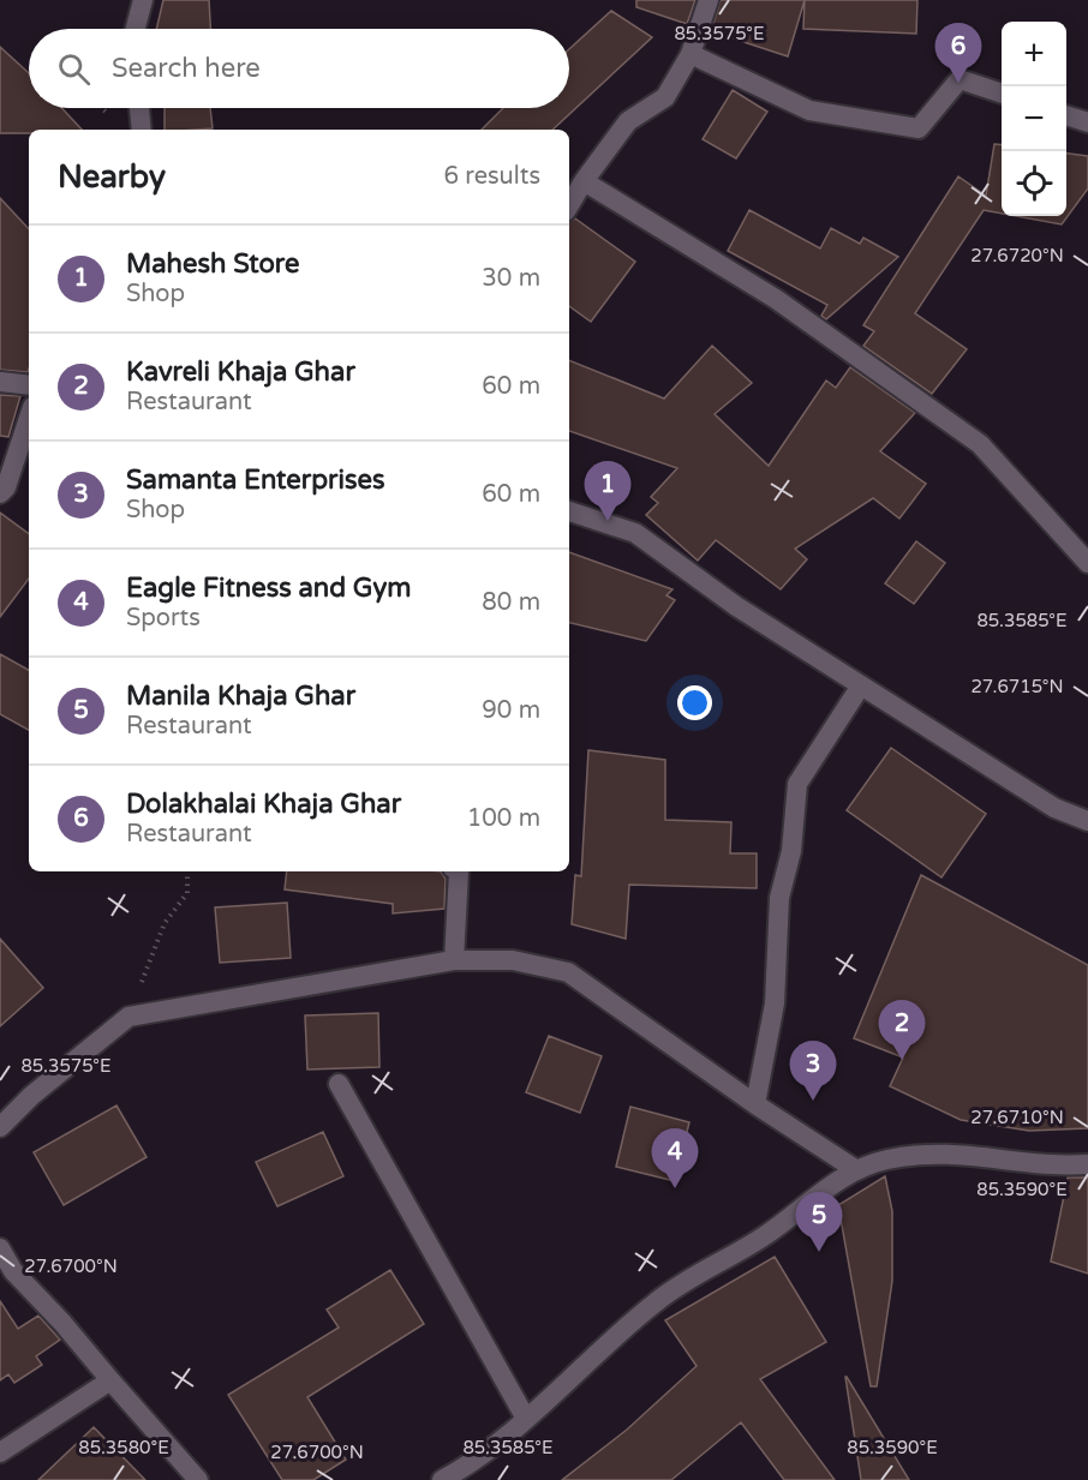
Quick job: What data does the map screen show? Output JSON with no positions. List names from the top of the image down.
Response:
{
  "page": {
    "map_buttons": ["+", "−"],
    "pins": [
      "6",
      "1",
      "2",
      "3",
      "4",
      "5"
    ],
    "search": "Search here",
    "heading": ["Nearby", "6 results"],
    "list": [
      {
        "mark": "1",
        "name": "Mahesh Store",
        "note": "Shop",
        "value": "30 m"
      },
      {
        "mark": "2",
        "name": "Kavreli Khaja Ghar",
        "note": "Restaurant",
        "value": "60 m"
      },
      {
        "mark": "3",
        "name": "Samanta Enterprises",
        "note": "Shop",
        "value": "60 m"
      },
      {
        "mark": "4",
        "name": "Eagle Fitness and Gym",
        "note": "Sports",
        "value": "80 m"
      },
      {
        "mark": "5",
        "name": "Manila Khaja Ghar",
        "note": "Restaurant",
        "value": "90 m"
      },
      {
        "mark": "6",
        "name": "Dolakhalai Khaja Ghar",
        "note": "Restaurant",
        "value": "100 m"
      }
    ]
  },
  "coordinates": [
    "85.3575°E",
    "27.6720°N",
    "85.3585°E",
    "27.6715°N",
    "27.6710°N",
    "85.3590°E",
    "27.6700°N",
    "85.3580°E"
  ]
}
